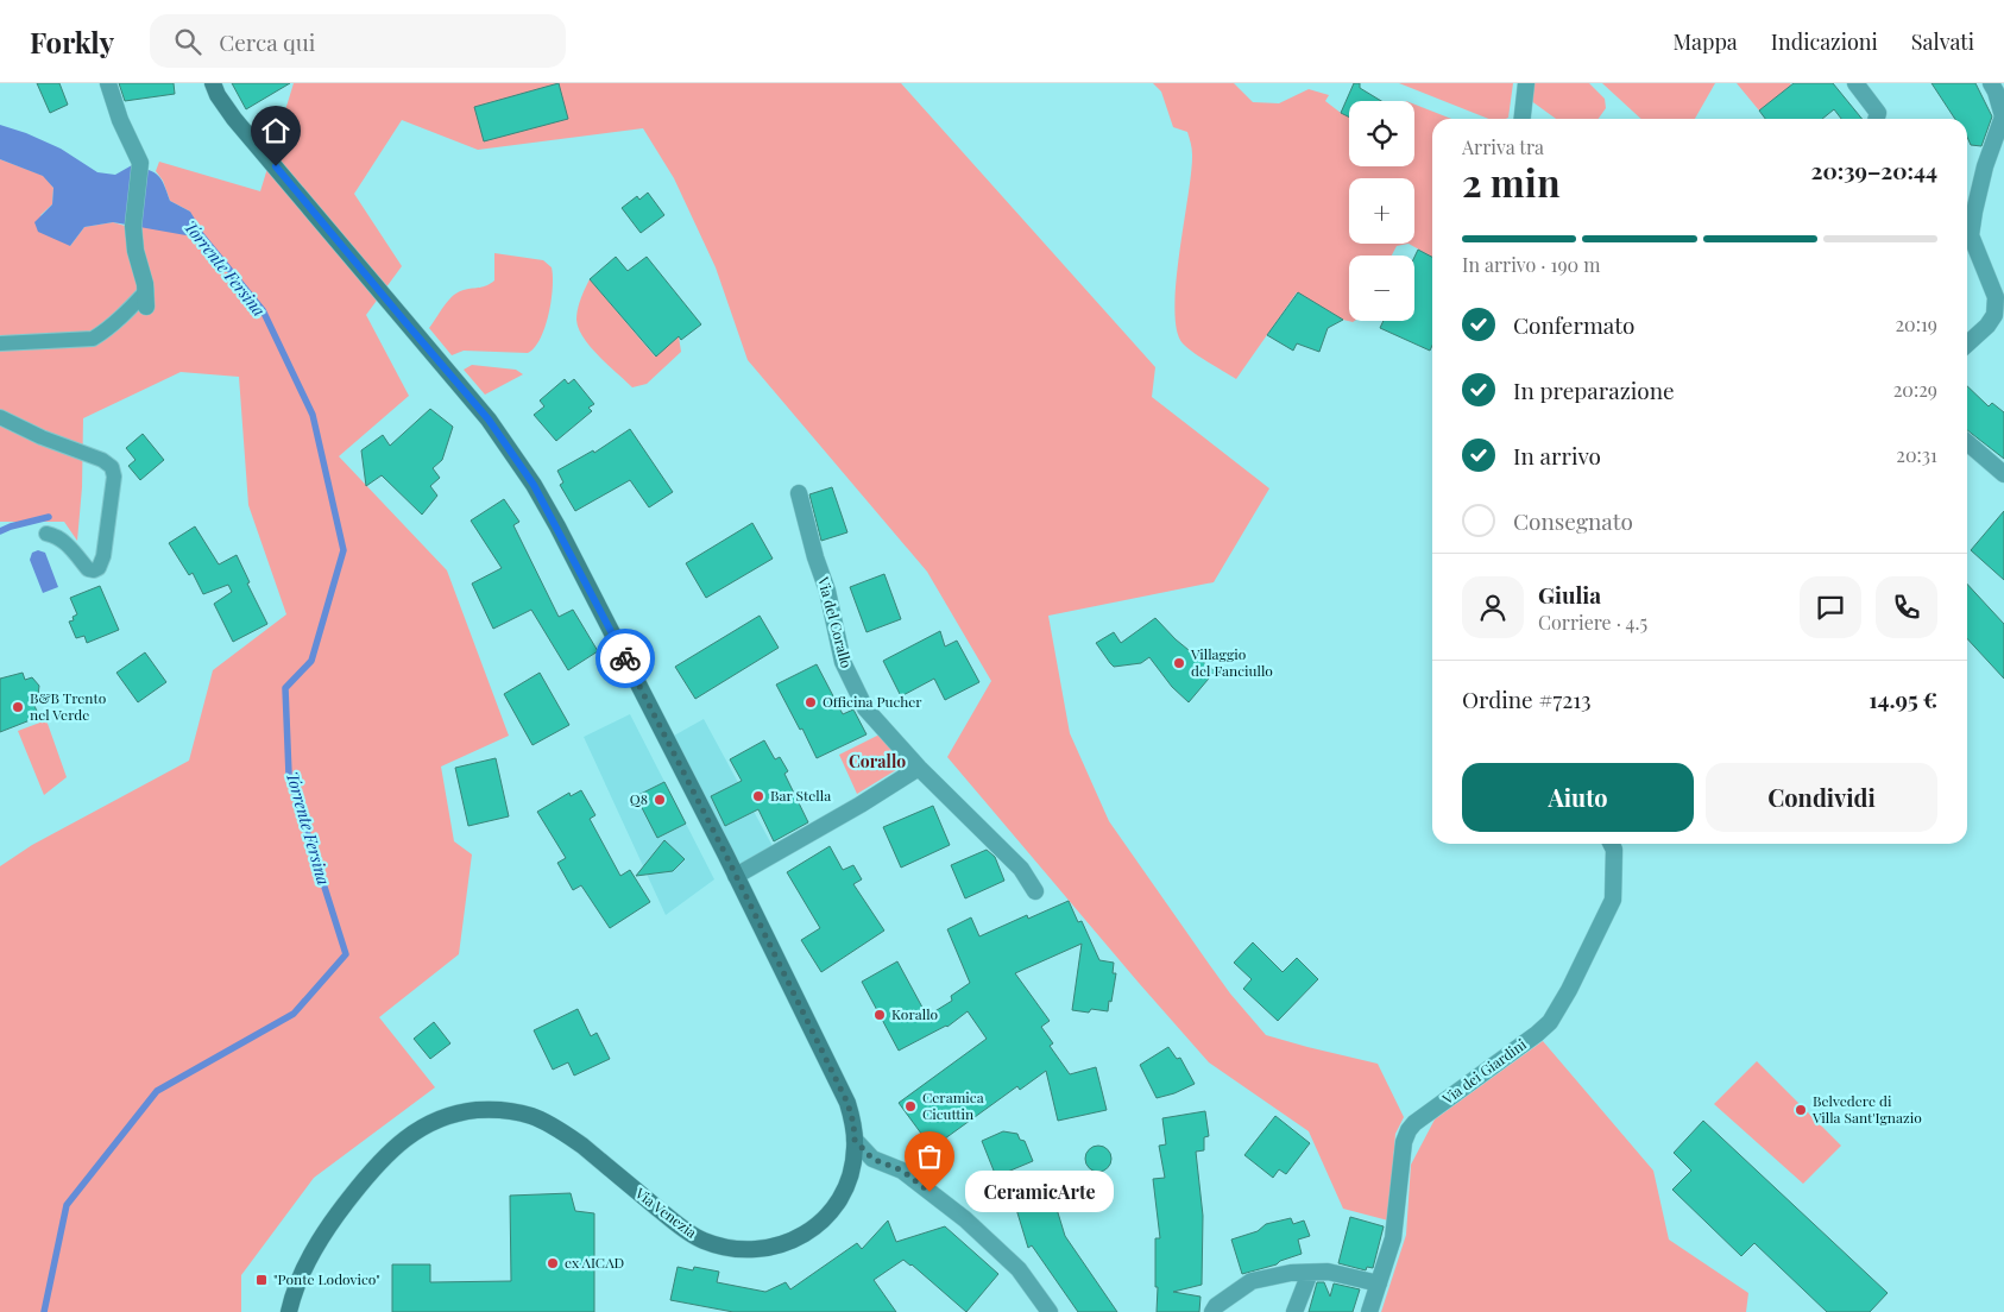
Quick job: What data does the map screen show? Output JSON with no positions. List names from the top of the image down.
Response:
{
  "streets": {
    "main road": ["Via Venezia"],
    "street": ["Via del Corallo", "Via dei Giardini"]
  },
  "districts": ["Corallo"],
  "water": ["Torrente Fersina"],
  "places": {
    "other": [
      "Villaggio del Fanciullo",
      "Officina Pucher",
      "B&B Trento nel Verde",
      "Bar Stella",
      "Q8",
      "Korallo",
      "Ceramica Cicuttin",
      "Belvedere di Villa Sant'Ignazio",
      "CeramicArte",
      "ex AICAD"
    ],
    "transit": ["\"Ponte Lodovico\""]
  },
  "page": {
    "header": "Forkly",
    "search": "Cerca qui",
    "nav": ["Mappa", "Indicazioni", "Salvati"],
    "map_buttons": ["+", "−"],
    "heading": ["2 min", "Arriva tra", "20:39–20:44"],
    "panel": [
      "Giulia",
      "Corriere · 4.5",
      "Ordine #7213",
      "14.95 €"
    ],
    "bar": "In arrivo · 190 m",
    "list": [
      ["Confermato", "20:19"],
      ["In preparazione", "20:29"],
      ["In arrivo", "20:31"],
      "Consegnato"
    ],
    "buttons": ["Aiuto", "Condividi"],
    "bubble": "CeramicArte"
  }
}
